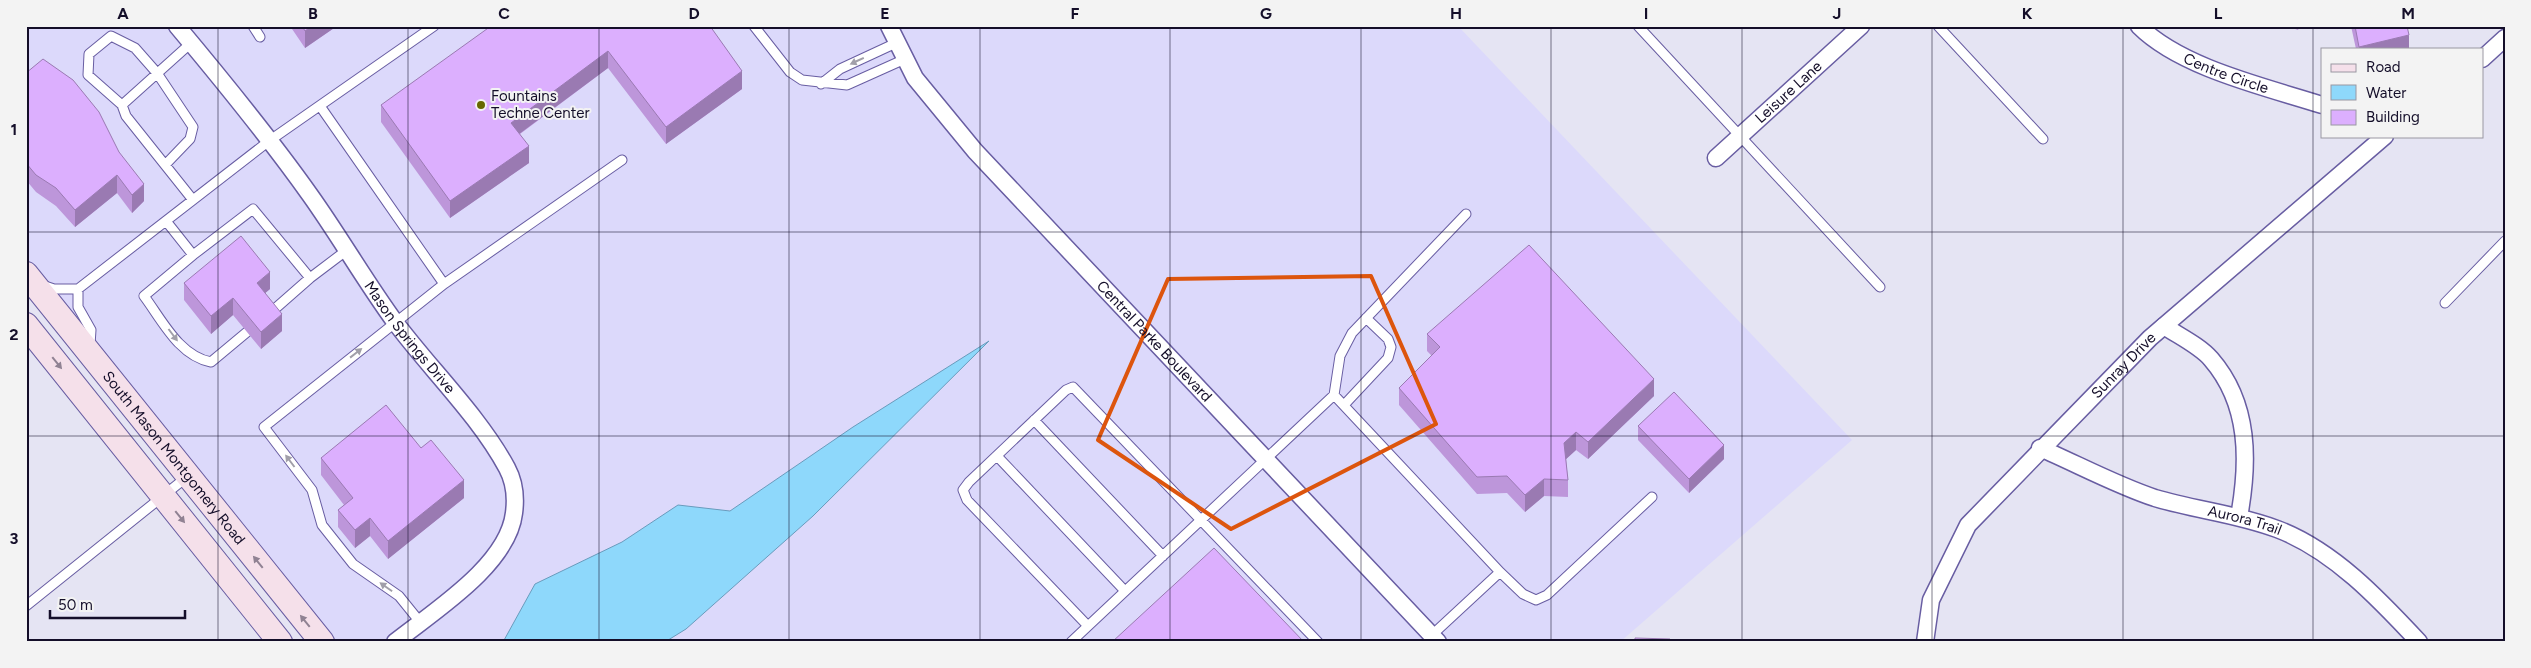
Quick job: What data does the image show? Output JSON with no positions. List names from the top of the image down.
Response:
{
  "streets": {
    "main road": ["South Mason Montgomery Road"],
    "street": [
      "Centre Circle",
      "Leisure Lane",
      "Mason Springs Drive",
      "Central Parke Boulevard",
      "Sunray Drive",
      "Aurora Trail"
    ]
  },
  "crossings": [
    ["Sunray Drive", "Aurora Trail"]
  ],
  "places": ["Fountains Techne Center"],
  "legend": ["Road", "Water", "Building"],
  "scale_bar": "50 m",
  "grid": {
    "columns": [
      "A",
      "B",
      "C",
      "D",
      "E",
      "F",
      "G",
      "H",
      "I",
      "J",
      "K",
      "L",
      "M"
    ],
    "rows": ["1", "2", "3"]
  }
}
